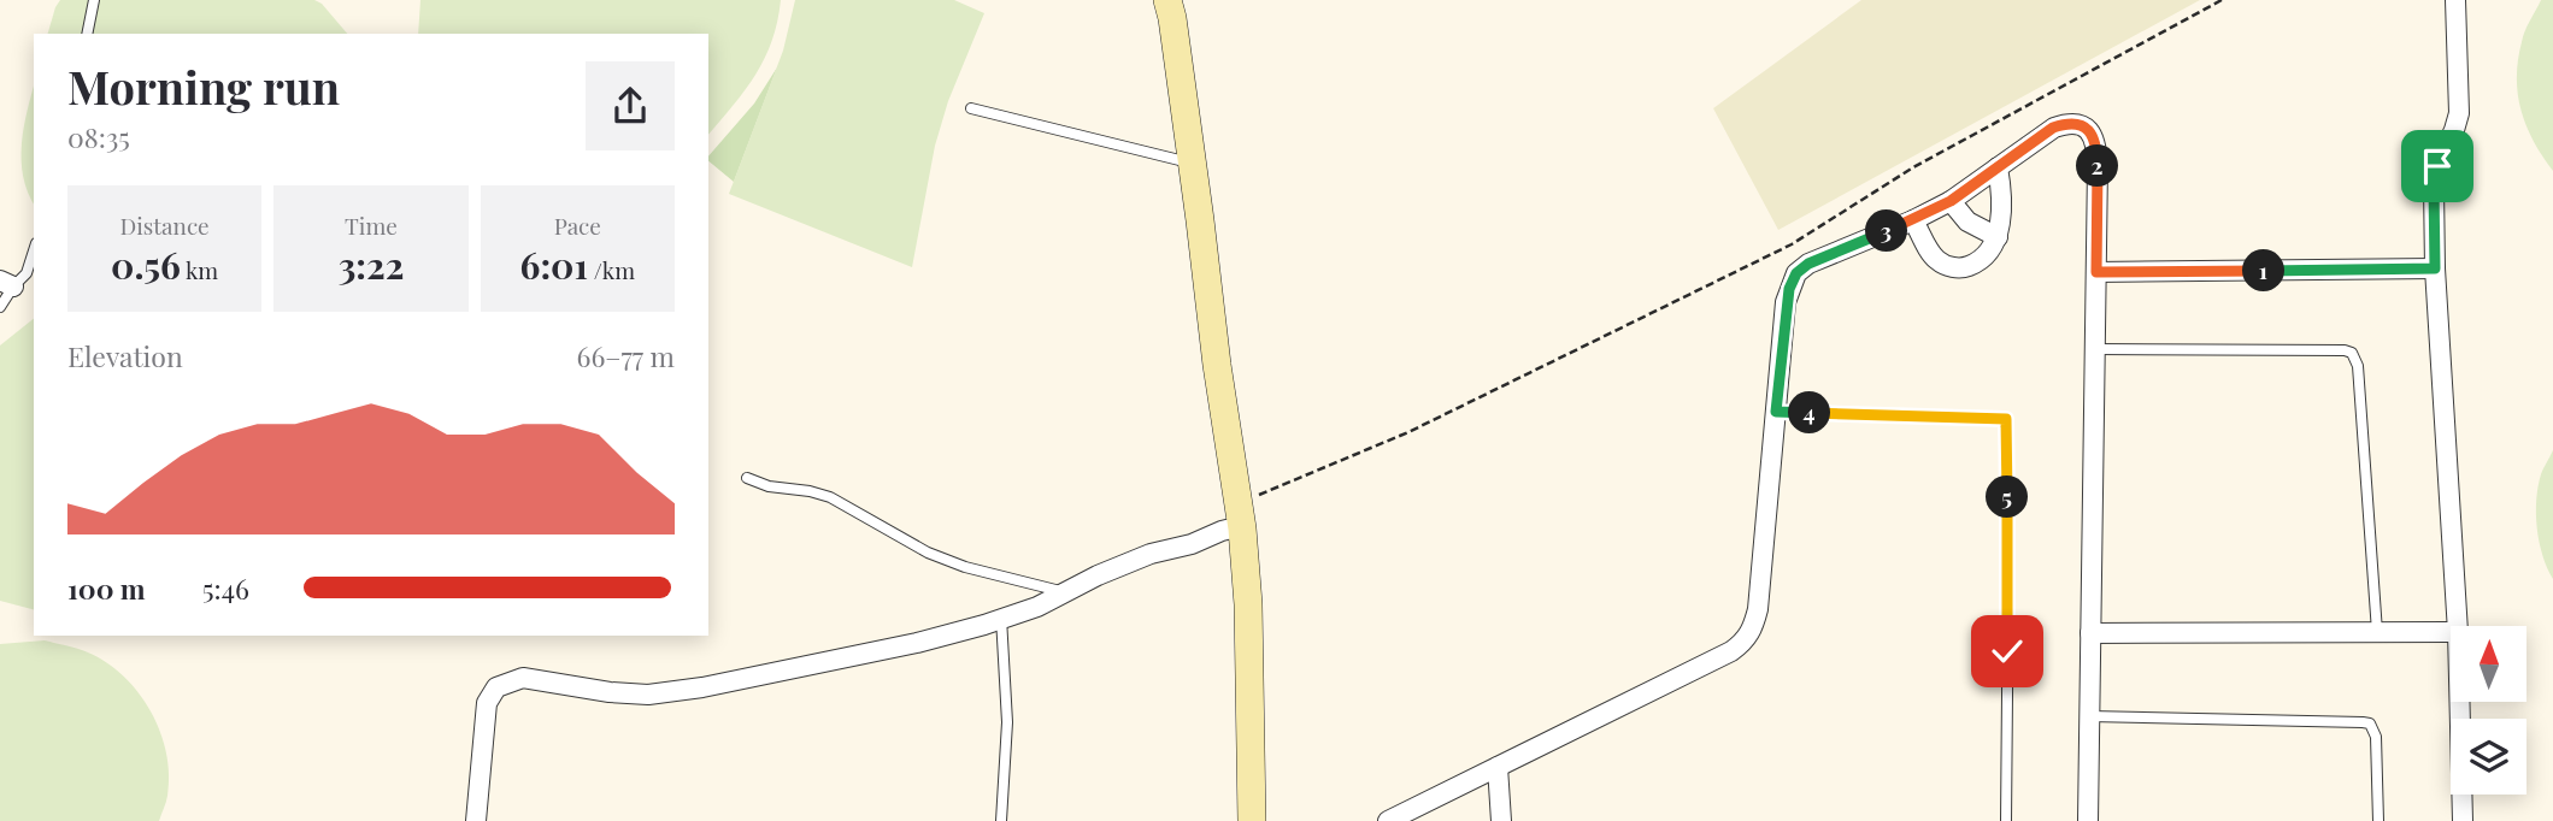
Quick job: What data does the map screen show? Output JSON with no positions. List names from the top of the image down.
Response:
{
  "north": "top",
  "page": {
    "heading": ["Morning run", "08:35"],
    "pins": [
      "2",
      "3",
      "1",
      "4",
      "5"
    ],
    "stats": [
      ["Distance", "0.56 km"],
      ["Time", "3:22"],
      ["Pace", "6:01 /km"]
    ],
    "chart": ["Elevation", "66–77 m"],
    "list": [
      {
        "name": "100 m",
        "note": "5:46"
      }
    ]
  }
}
